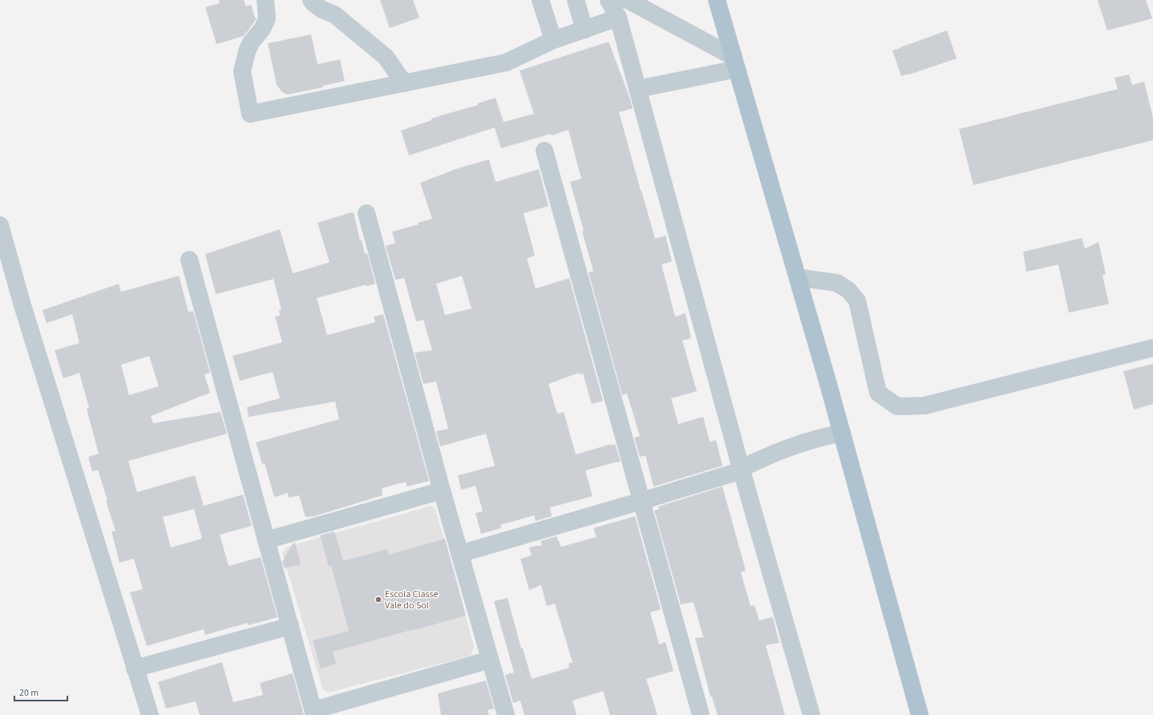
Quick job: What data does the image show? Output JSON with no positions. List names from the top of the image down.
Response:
{
  "places": ["Escola Classe Vale do Sol"],
  "scale_bar": "20 m"
}
